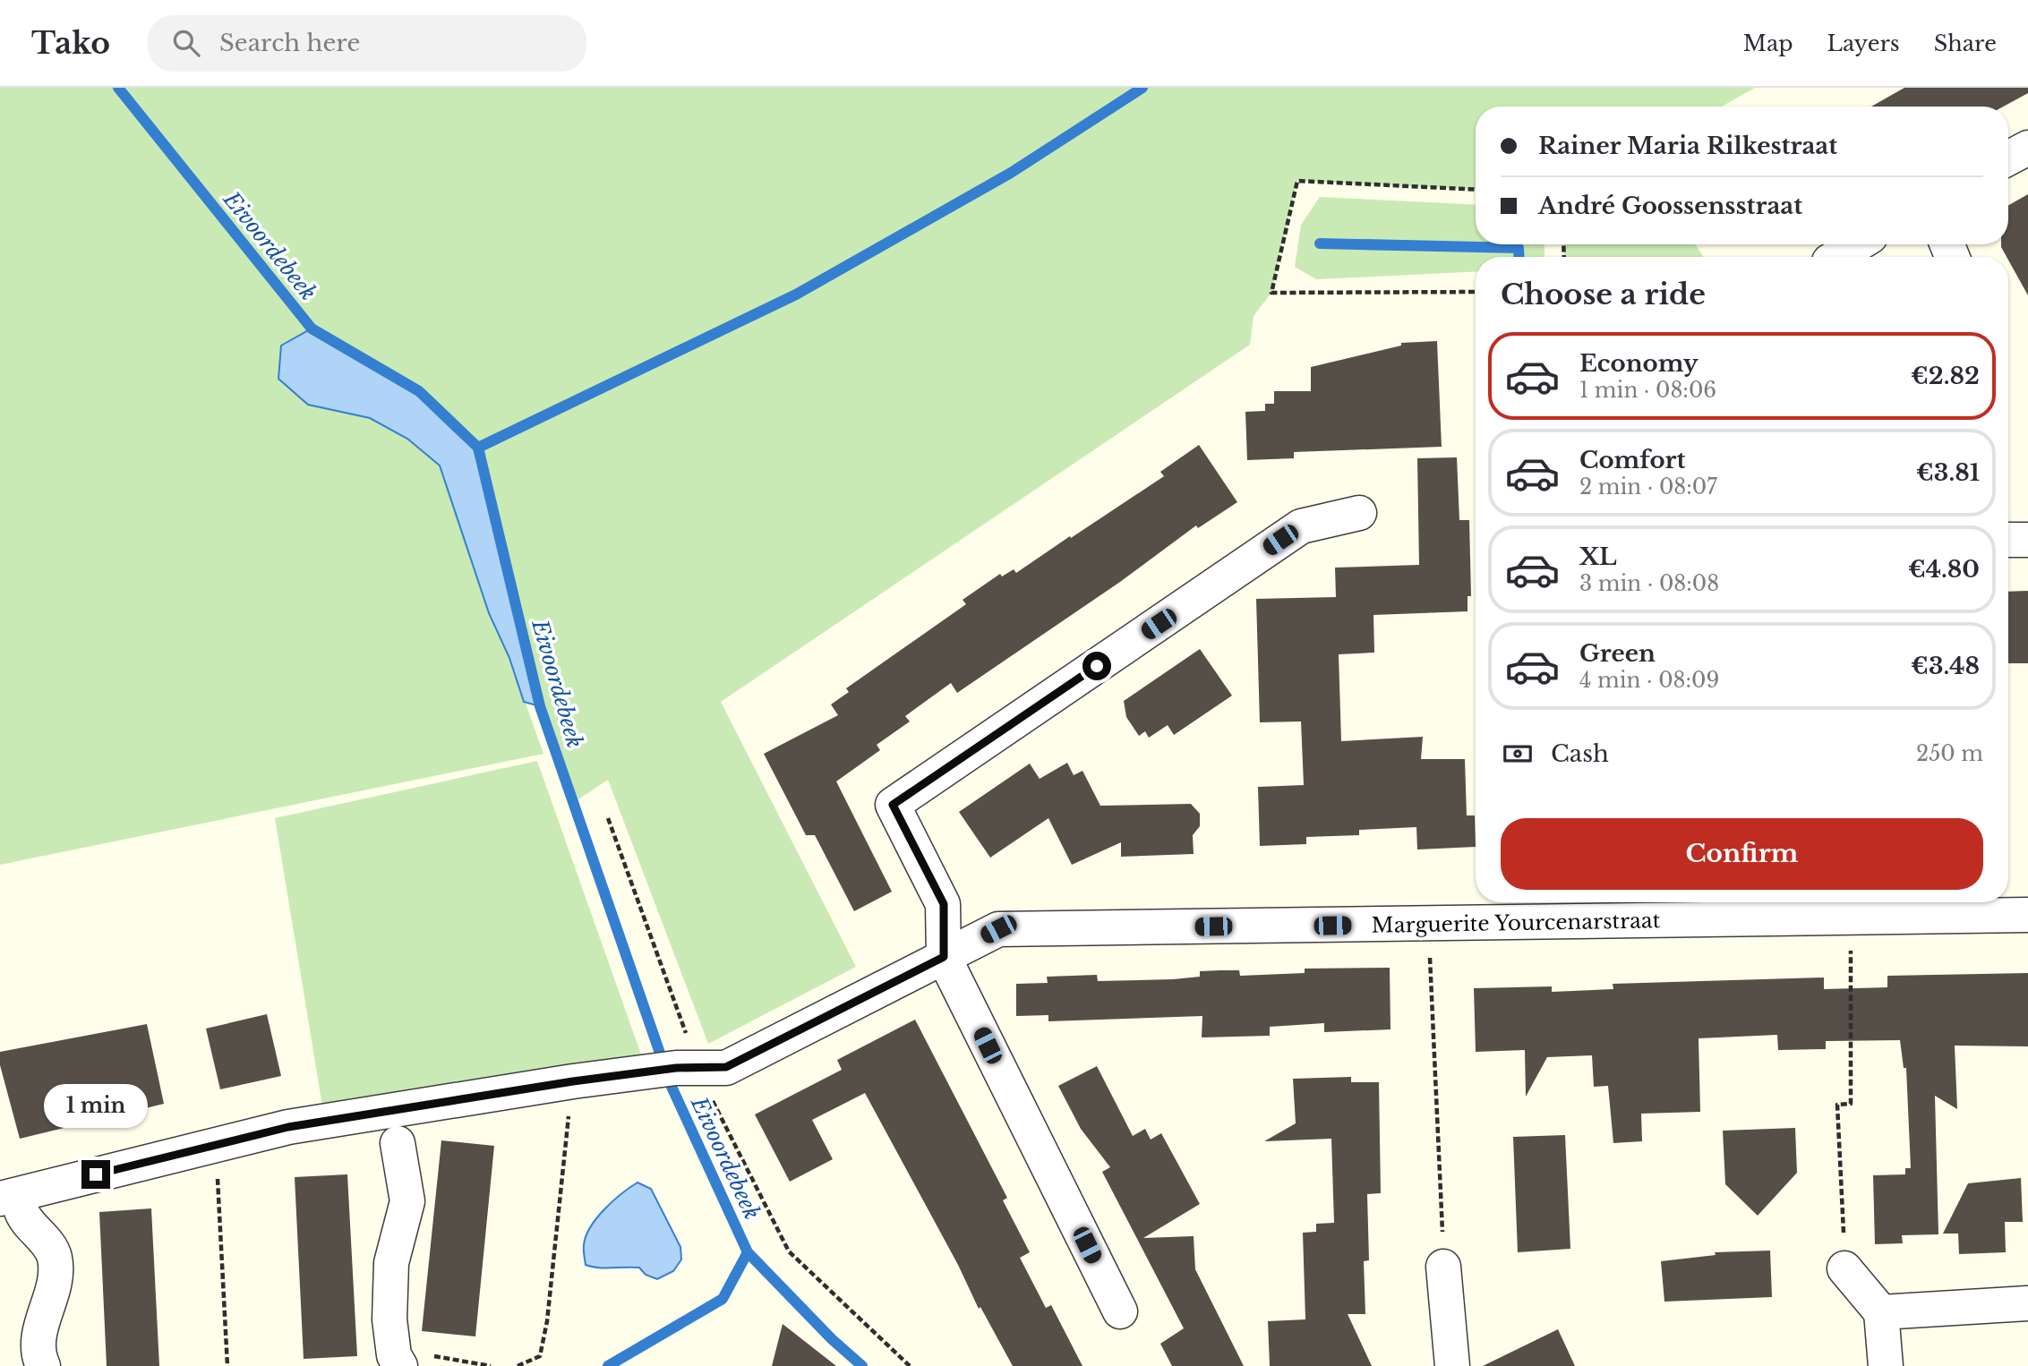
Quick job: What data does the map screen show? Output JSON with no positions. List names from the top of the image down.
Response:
{
  "streets": {
    "street": ["Marguerite Yourcenarstraat"]
  },
  "water": ["Eivoordebeek"],
  "page": {
    "header": "Tako",
    "search": "Search here",
    "nav": ["Map", "Layers", "Share"],
    "banner": ["Rainer Maria Rilkestraat", "André Goossensstraat"],
    "heading": "Choose a ride",
    "list": [
      {
        "name": "Economy",
        "note": "1 min · 08:06",
        "value": "€2.82"
      },
      {
        "name": "Comfort",
        "note": "2 min · 08:07",
        "value": "€3.81"
      },
      {
        "name": "XL",
        "note": "3 min · 08:08",
        "value": "€4.80"
      },
      {
        "name": "Green",
        "note": "4 min · 08:09",
        "value": "€3.48"
      }
    ],
    "pay": ["Cash", "250 m"],
    "buttons": "Confirm",
    "bubble": "1 min"
  }
}
